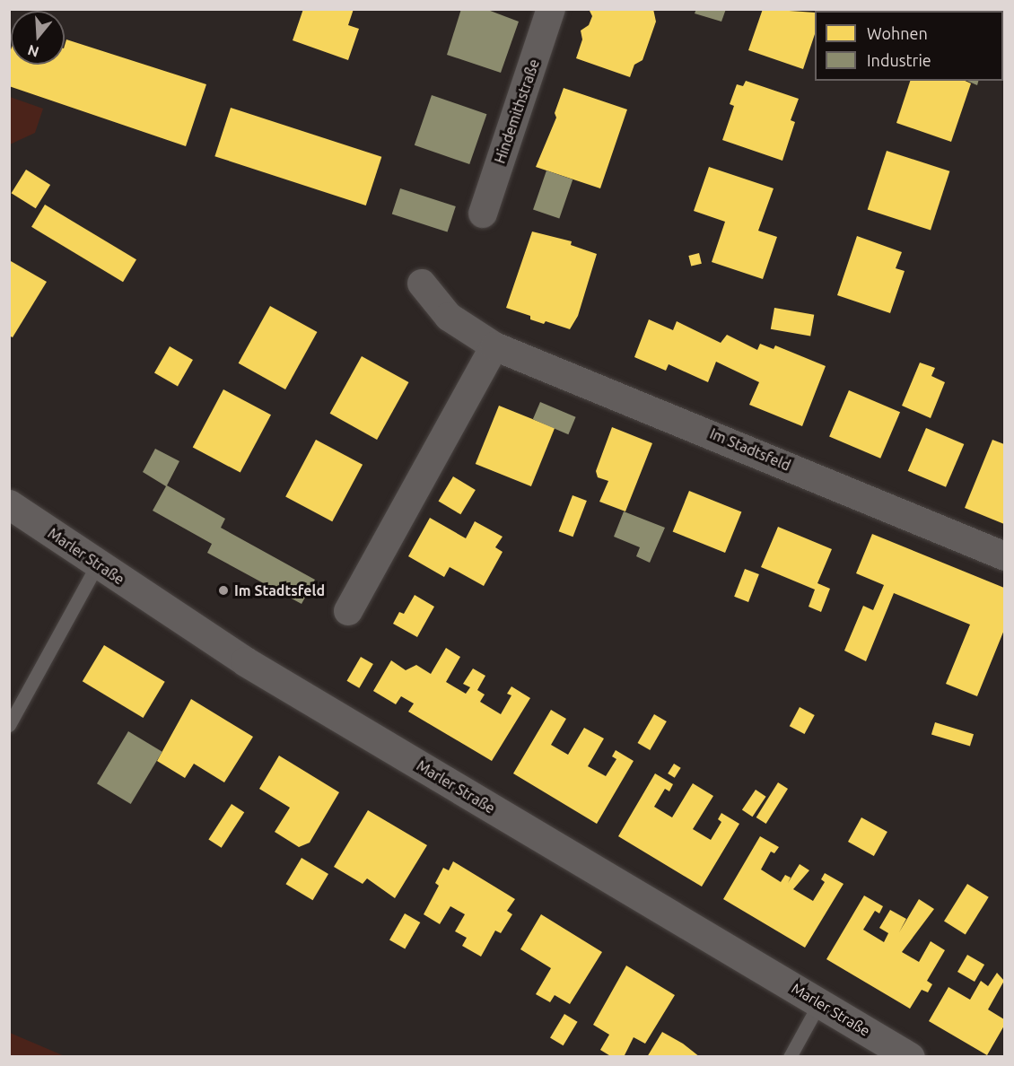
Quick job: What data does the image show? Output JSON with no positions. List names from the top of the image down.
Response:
{
  "streets": {
    "main road": ["Marler Straße"],
    "street": ["Hindemithstraße", "Im Stadtsfeld"]
  },
  "places": ["Im Stadtsfeld"],
  "legend": ["Wohnen", "Industrie"],
  "north": "bottom"
}
